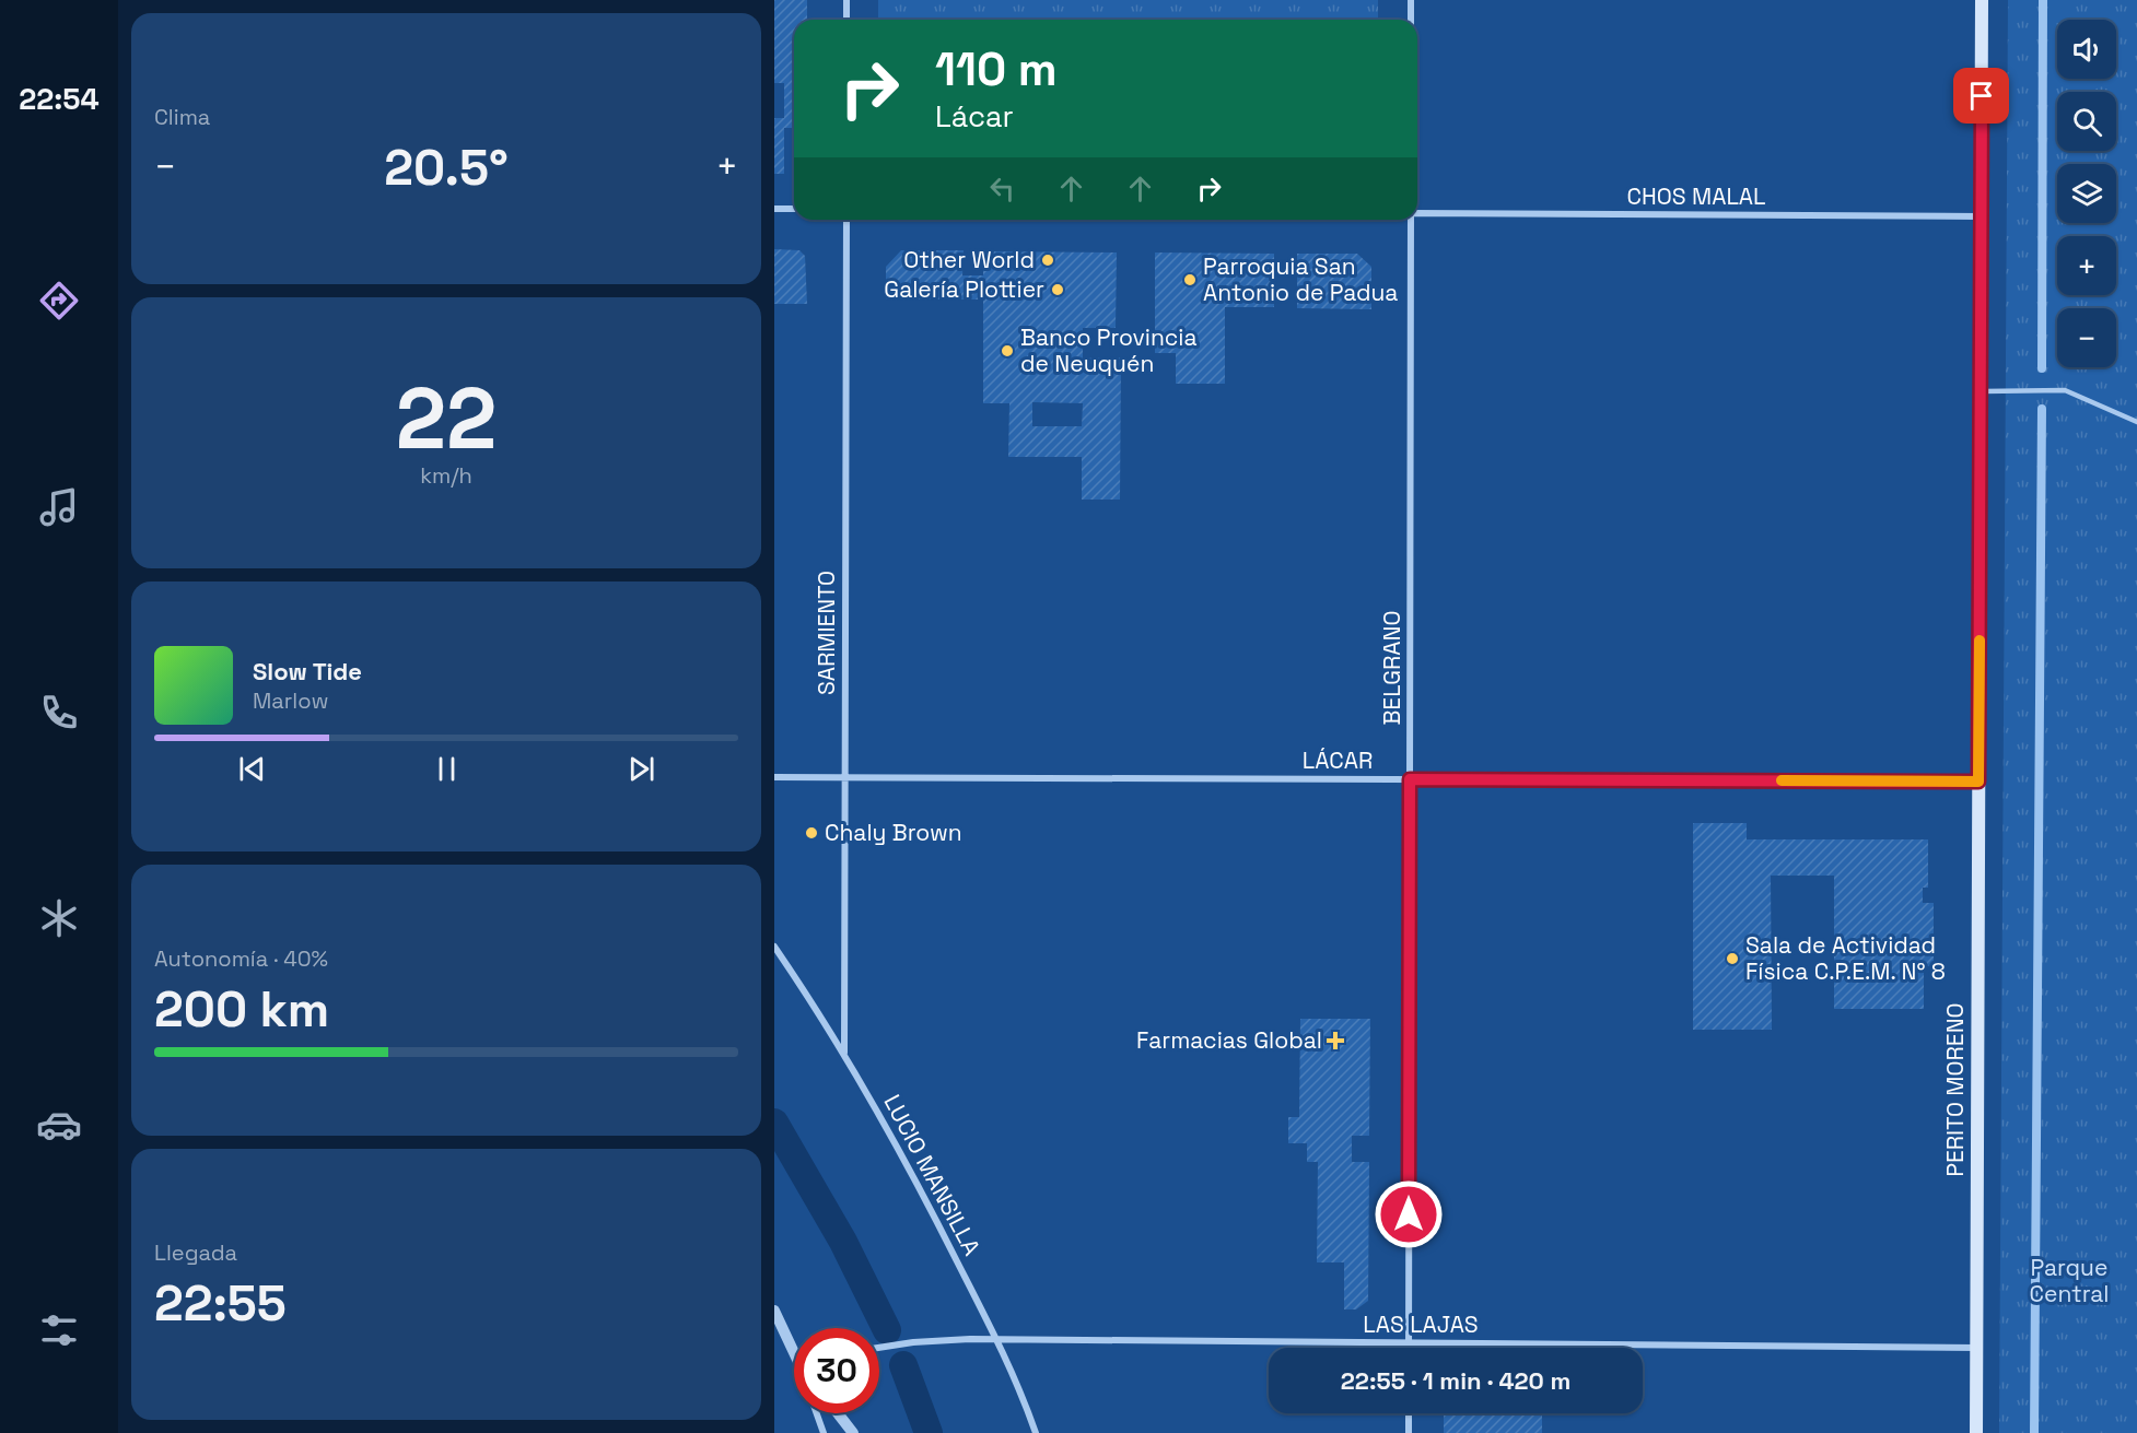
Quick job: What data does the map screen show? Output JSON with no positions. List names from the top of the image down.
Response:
{
  "streets": {
    "main road": ["PERITO MORENO"],
    "street": [
      "CHOS MALAL",
      "SARMIENTO",
      "BELGRANO",
      "LÁCAR",
      "LUCIO MANSILLA",
      "LAS LAJAS"
    ]
  },
  "crossings": [
    ["CHOS MALAL", "PERITO MORENO"],
    ["SARMIENTO", "LÁCAR"],
    ["SARMIENTO", "LUCIO MANSILLA"],
    ["BELGRANO", "LÁCAR"],
    ["BELGRANO", "LAS LAJAS"],
    ["LÁCAR", "PERITO MORENO"],
    ["PERITO MORENO", "LAS LAJAS"],
    ["LUCIO MANSILLA", "LAS LAJAS"]
  ],
  "parks": ["Parque Central"],
  "places": {
    "other": [
      "Other World",
      "Parroquia San Antonio de Padua",
      "Galería Plottier",
      "Banco Provincia de Neuquén",
      "Chaly Brown",
      "Sala de Actividad Física C.P.E.M. N° 8"
    ],
    "health": ["Farmacias Global"]
  },
  "page": {
    "tabs": "22:54",
    "tile": [
      "Clima",
      ["22", "km/h"],
      ["Autonomía · 40%", "200 km"],
      ["Llegada", "22:55"]
    ],
    "map_buttons": ["+", "−"],
    "turn": ["110 m", "Lácar"],
    "heat": ["−", "20.5°", "+"],
    "song": ["Slow Tide", "Marlow"],
    "limit": "30",
    "trip": "22:55 · 1 min · 420 m"
  }
}
